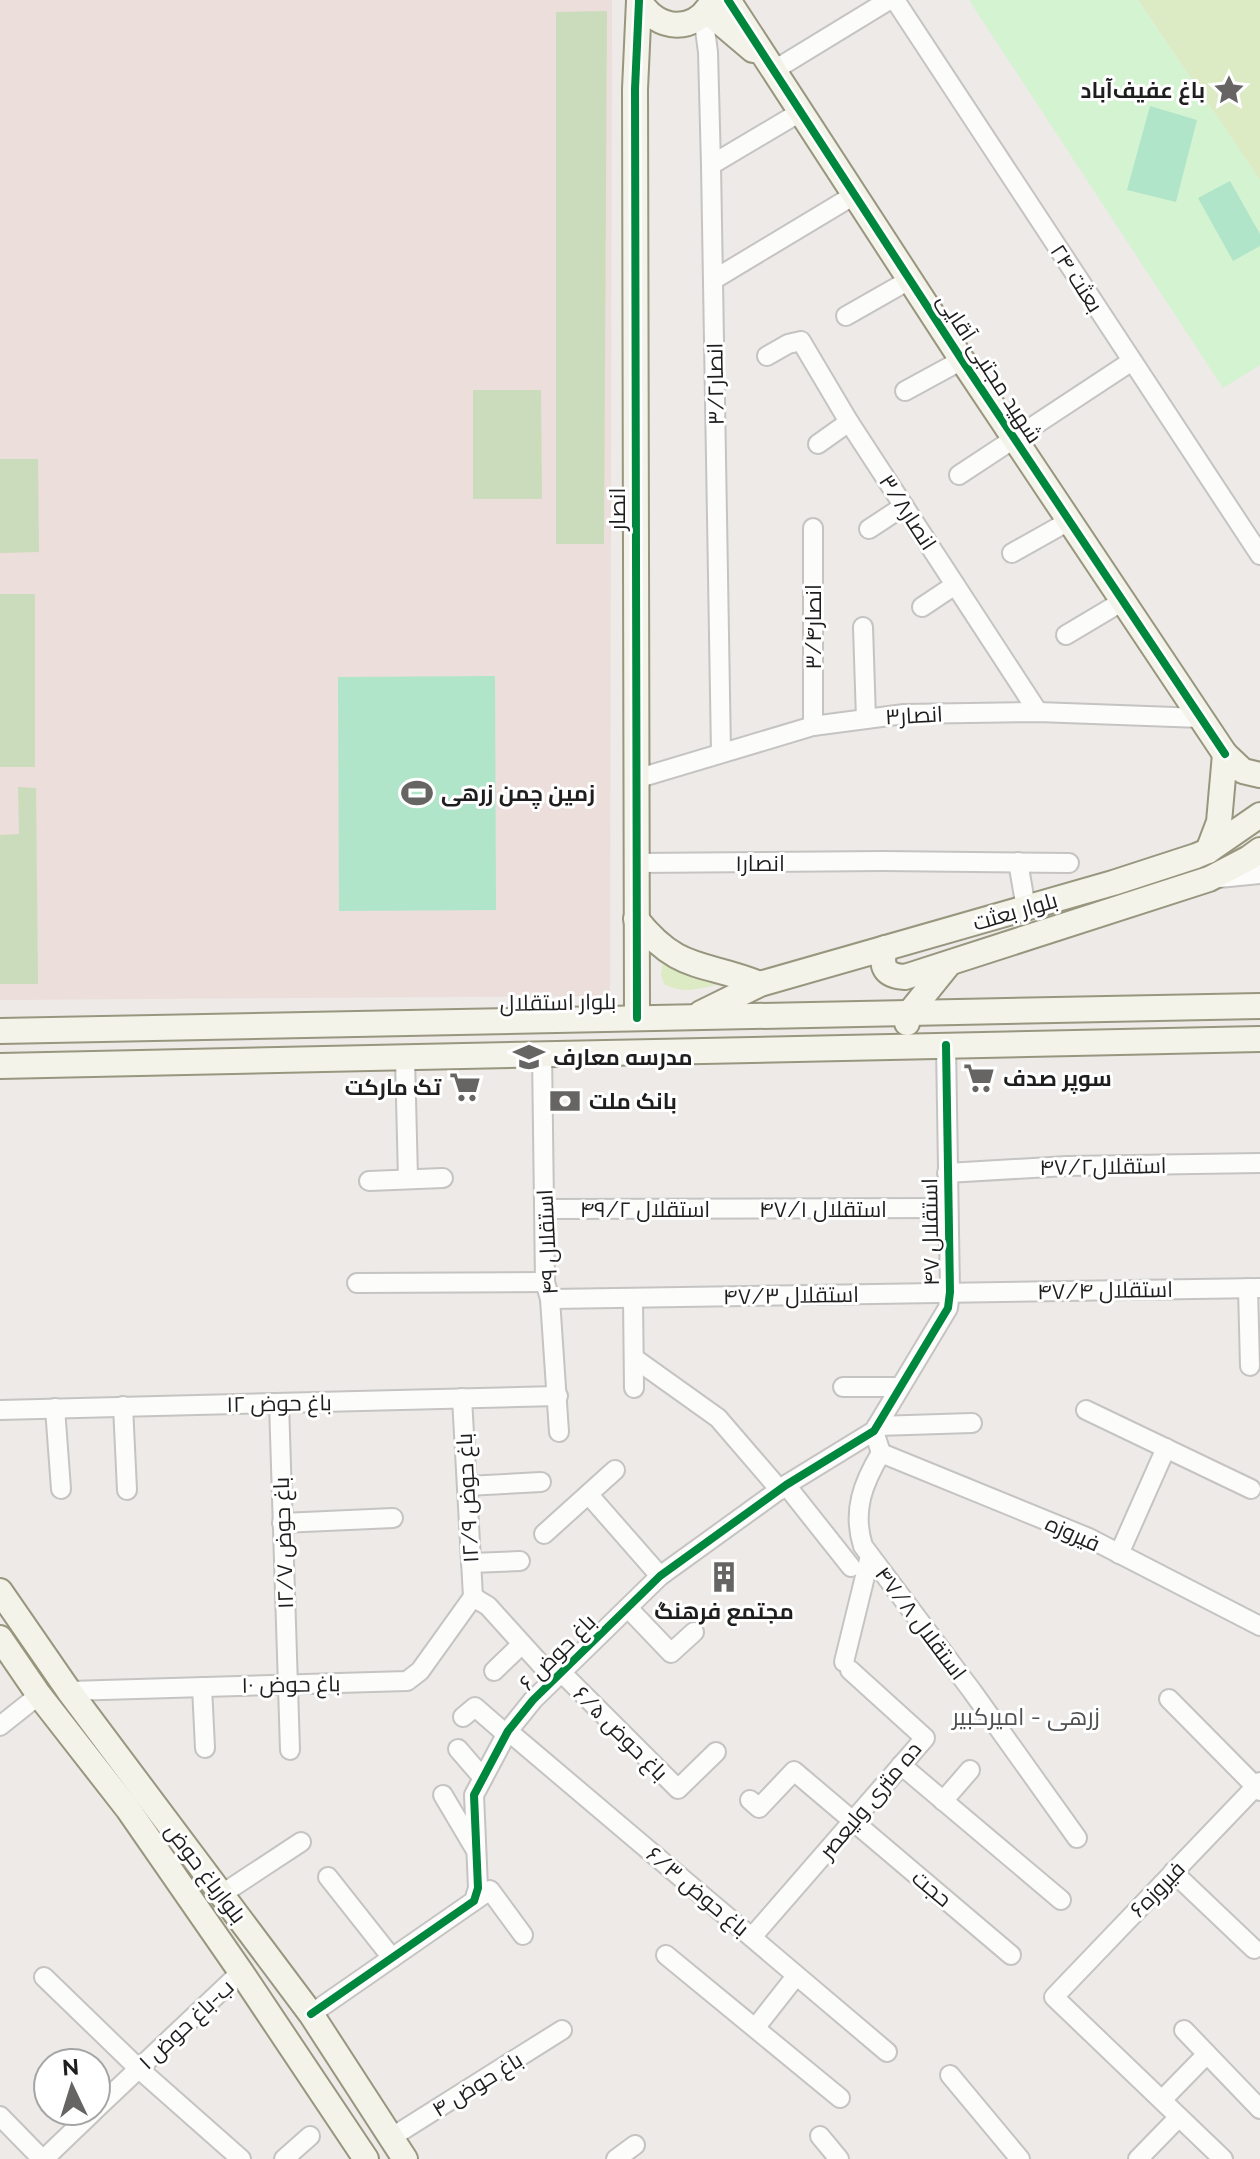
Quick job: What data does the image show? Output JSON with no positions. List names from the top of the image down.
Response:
{
  "streets": {
    "main road": [
      "شهید مجتبی آقایی",
      "انصار",
      "بلوار بعثت",
      "بلوار استقلال",
      "بلوارباغ حوض"
    ],
    "street": [
      "بعثت ۲۴",
      "انصار۳/۲",
      "انصار۳/۸",
      "انصار۳/۴",
      "انصار۳",
      "انصار۱",
      "استقلال۴۷/۲",
      "۴۹/۲ استقلال",
      "۴۷/۱ استقلال",
      "۴۷ استقلال",
      "۴۹ استقلال",
      "۴۷/۴ استقلال",
      "۴۷/۳ استقلال",
      "۱۲ باغ حوض",
      "۱۲/۹ باغ حوض",
      "فیروزه",
      "۱۲/۷ باغ حوض",
      "۴۷/۸ استقلال",
      "۶ باغ حوض",
      "۱۰ باغ حوض",
      "۶/۵ باغ حوض",
      "ده متری ولیعصر",
      "حجت",
      "فیروزه۶",
      "۶/۳ باغ حوض",
      "۱ ب-باغ حوض",
      "۴ باغ حوض"
    ]
  },
  "crossings": [
    ["شهید مجتبی آقایی", "انصار۳/۲"],
    ["شهید مجتبی آقایی", "انصار۳"],
    ["انصار۳/۲", "انصار۳"],
    ["انصار", "انصار۳"],
    ["انصار", "انصار۱"],
    ["انصار", "بلوار استقلال"],
    ["انصار۳/۸", "انصار۳"],
    ["انصار۳/۴", "انصار۳"],
    ["بلوار بعثت", "بلوار استقلال"],
    ["استقلال۴۷/۲", "۴۷ استقلال"],
    ["۴۹/۲ استقلال", "۴۷/۱ استقلال"],
    ["۴۹/۲ استقلال", "۴۹ استقلال"],
    ["۴۷/۱ استقلال", "۴۷ استقلال"],
    ["۴۷ استقلال", "۴۷/۴ استقلال"],
    ["۴۷ استقلال", "۴۷/۳ استقلال"],
    ["۴۷ استقلال", "۶ باغ حوض"],
    ["۴۹ استقلال", "۴۷/۳ استقلال"],
    ["۴۹ استقلال", "۱۲ باغ حوض"],
    ["۴۷/۴ استقلال", "۴۷/۳ استقلال"],
    ["۱۲ باغ حوض", "۱۲/۹ باغ حوض"],
    ["۱۲ باغ حوض", "۱۲/۷ باغ حوض"],
    ["۱۲/۹ باغ حوض", "۱۰ باغ حوض"],
    ["فیروزه", "۴۷/۸ استقلال"],
    ["۱۲/۷ باغ حوض", "۱۰ باغ حوض"],
    ["۴۷/۸ استقلال", "ده متری ولیعصر"],
    ["۶ باغ حوض", "۶/۵ باغ حوض"],
    ["۶ باغ حوض", "۶/۳ باغ حوض"],
    ["۱۰ باغ حوض", "بلوارباغ حوض"],
    ["ده متری ولیعصر", "حجت"],
    ["ده متری ولیعصر", "۶/۳ باغ حوض"],
    ["بلوارباغ حوض", "۱ ب-باغ حوض"],
    ["بلوارباغ حوض", "۴ باغ حوض"]
  ],
  "districts": ["زرهی - امیرکبیر"],
  "places": {
    "place": ["باغ عفیف‌آباد"],
    "sports": ["زمین چمن زرهی"],
    "school or university": ["مدرسه معارف"],
    "supermarket": ["سوپر صدف", "تک مارکت"],
    "bank": ["بانک ملت"],
    "building": ["مجتمع فرهنگ"]
  },
  "north": "top"
}
